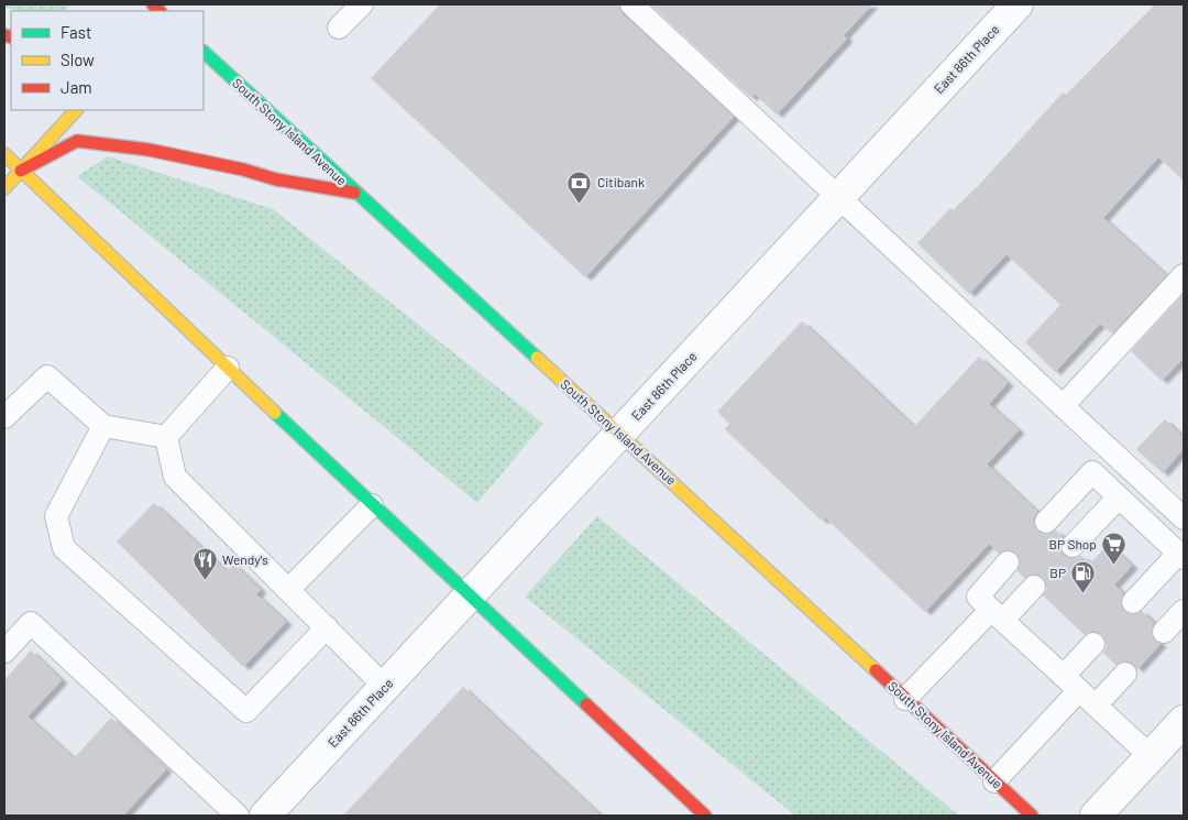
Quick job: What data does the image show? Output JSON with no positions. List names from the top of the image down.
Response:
{
  "streets": {
    "main road": ["South Stony Island Avenue"],
    "street": ["East 86th Place"]
  },
  "crossings": [
    ["East 86th Place", "South Stony Island Avenue"]
  ],
  "places": {
    "bank": ["Citibank"],
    "supermarket": ["BP Shop"],
    "restaurant": ["Wendy's"],
    "fuel station": ["BP"]
  },
  "legend": ["Fast", "Slow", "Jam"]
}
